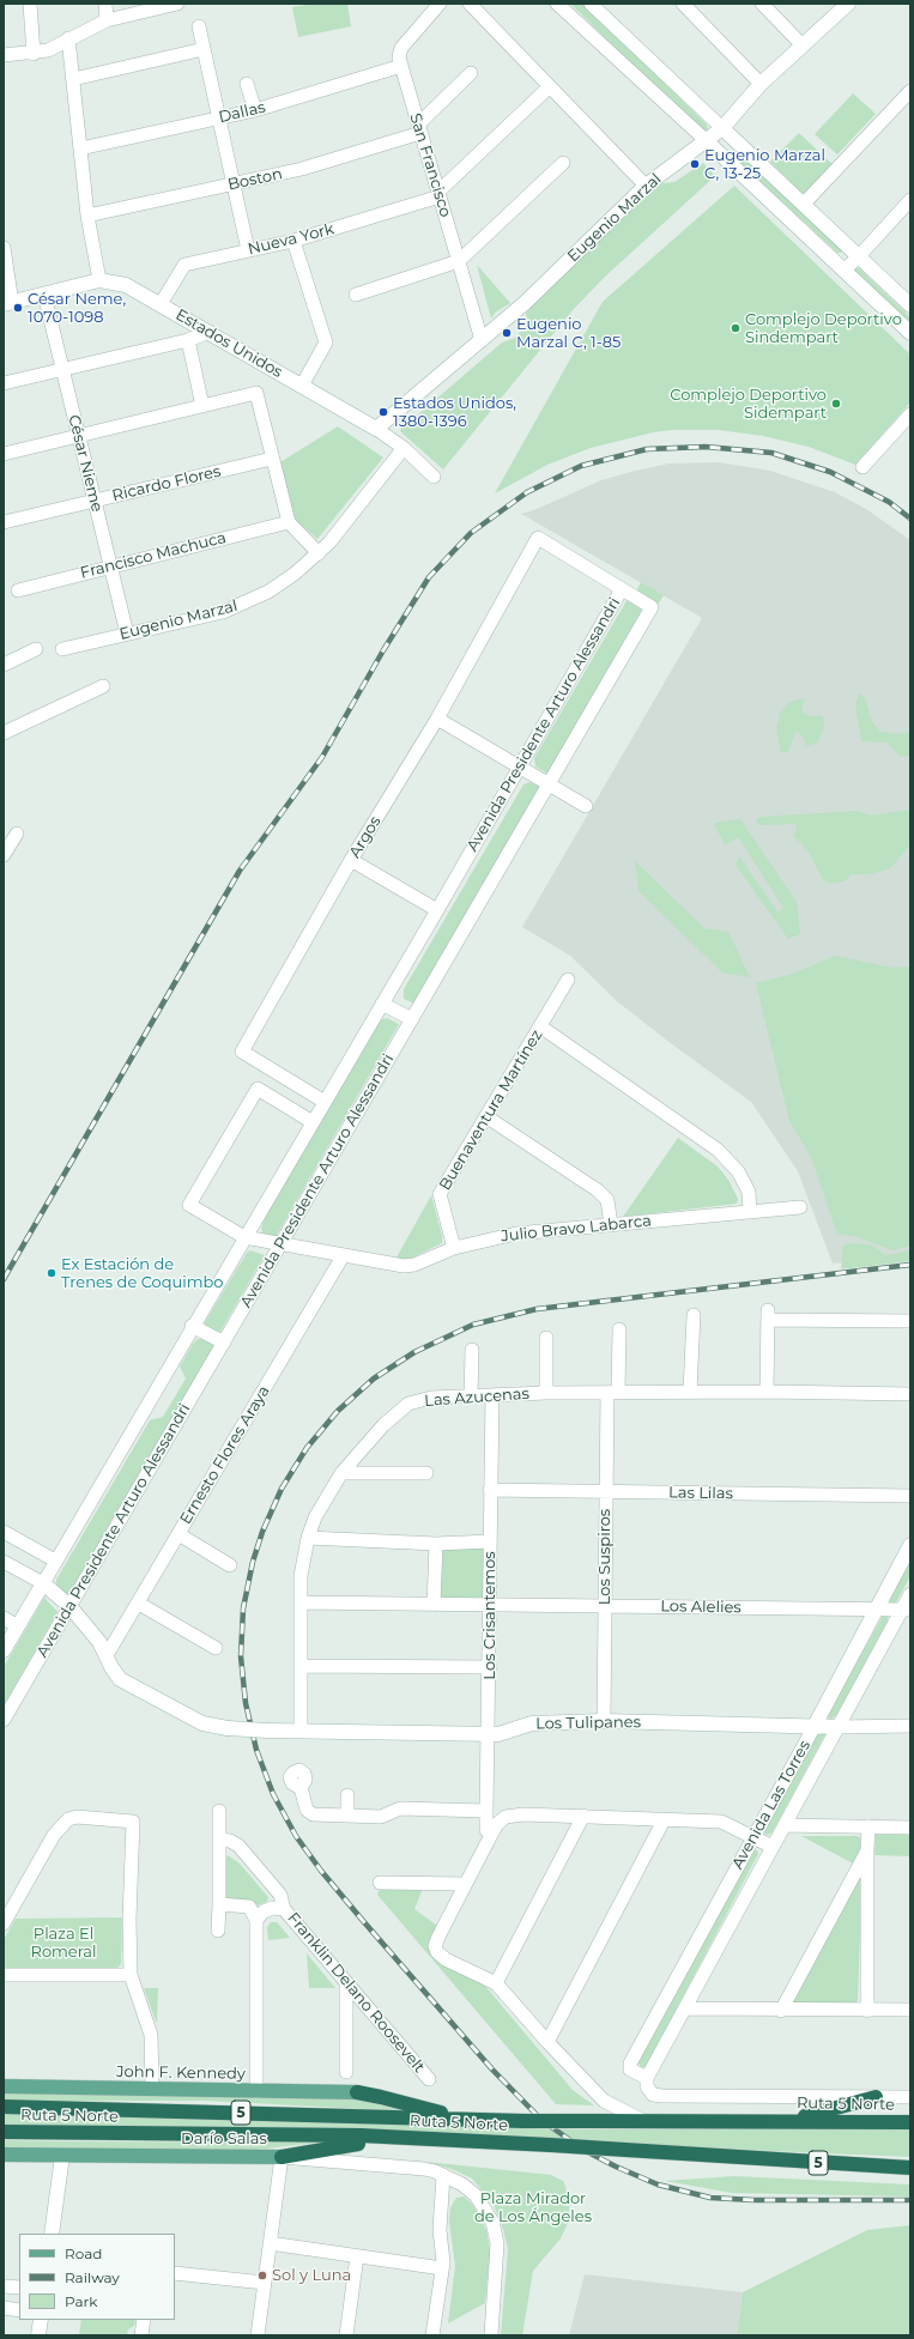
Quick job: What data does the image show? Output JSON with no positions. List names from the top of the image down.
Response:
{
  "streets": {
    "highway": ["Ruta 5 Norte", "5"],
    "main road": [
      "Eugenio Marzal",
      "Estados Unidos",
      "Avenida Presidente Arturo Alessandri",
      "Los Tulipanes",
      "Avenida Las Torres",
      "John F. Kennedy",
      "Darío Salas"
    ],
    "street": [
      "Dallas",
      "San Francisco",
      "Boston",
      "Nueva York",
      "César Nieme",
      "Ricardo Flores",
      "Francisco Machuca",
      "Argos",
      "Buenaventura Martínez",
      "Julio Bravo Labarca",
      "Las Azucenas",
      "Ernesto Flores Araya",
      "Las Lilas",
      "Los Suspiros",
      "Los Alelies",
      "Los Crisantemos",
      "Franklin Delano Roosevelt"
    ]
  },
  "crossings": [
    ["Dallas", "San Francisco"],
    ["San Francisco", "Boston"],
    ["San Francisco", "Eugenio Marzal"],
    ["San Francisco", "Nueva York"],
    ["Eugenio Marzal", "Estados Unidos"],
    ["Eugenio Marzal", "César Nieme"],
    ["Nueva York", "Estados Unidos"],
    ["Estados Unidos", "César Nieme"],
    ["César Nieme", "Ricardo Flores"],
    ["César Nieme", "Francisco Machuca"],
    ["Avenida Presidente Arturo Alessandri", "Argos"],
    ["Avenida Presidente Arturo Alessandri", "Julio Bravo Labarca"],
    ["Avenida Presidente Arturo Alessandri", "Los Tulipanes"],
    ["Buenaventura Martínez", "Julio Bravo Labarca"],
    ["Julio Bravo Labarca", "Ernesto Flores Araya"],
    ["Las Azucenas", "Los Suspiros"],
    ["Las Azucenas", "Los Alelies"],
    ["Las Azucenas", "Los Crisantemos"],
    ["Las Azucenas", "Los Tulipanes"],
    ["Ernesto Flores Araya", "Los Tulipanes"],
    ["Las Lilas", "Los Suspiros"],
    ["Las Lilas", "Los Crisantemos"],
    ["Los Suspiros", "Los Alelies"],
    ["Los Suspiros", "Los Tulipanes"],
    ["Los Alelies", "Los Crisantemos"],
    ["Los Alelies", "Avenida Las Torres"],
    ["Los Crisantemos", "Los Tulipanes"],
    ["Los Tulipanes", "Avenida Las Torres"]
  ],
  "parks": ["Plaza El Romeral", "Plaza Mirador de Los Ángeles"],
  "places": [
    "Eugenio Marzal C, 13-25",
    "César Neme, 1070-1098",
    "Complejo Deportivo Sindempart",
    "Eugenio Marzal C, 1-85",
    "Complejo Deportivo Sidempart",
    "Estados Unidos, 1380-1396",
    "Ex Estación de Trenes de Coquimbo",
    "Sol y Luna"
  ],
  "legend": ["Road", "Railway", "Park"]
}
